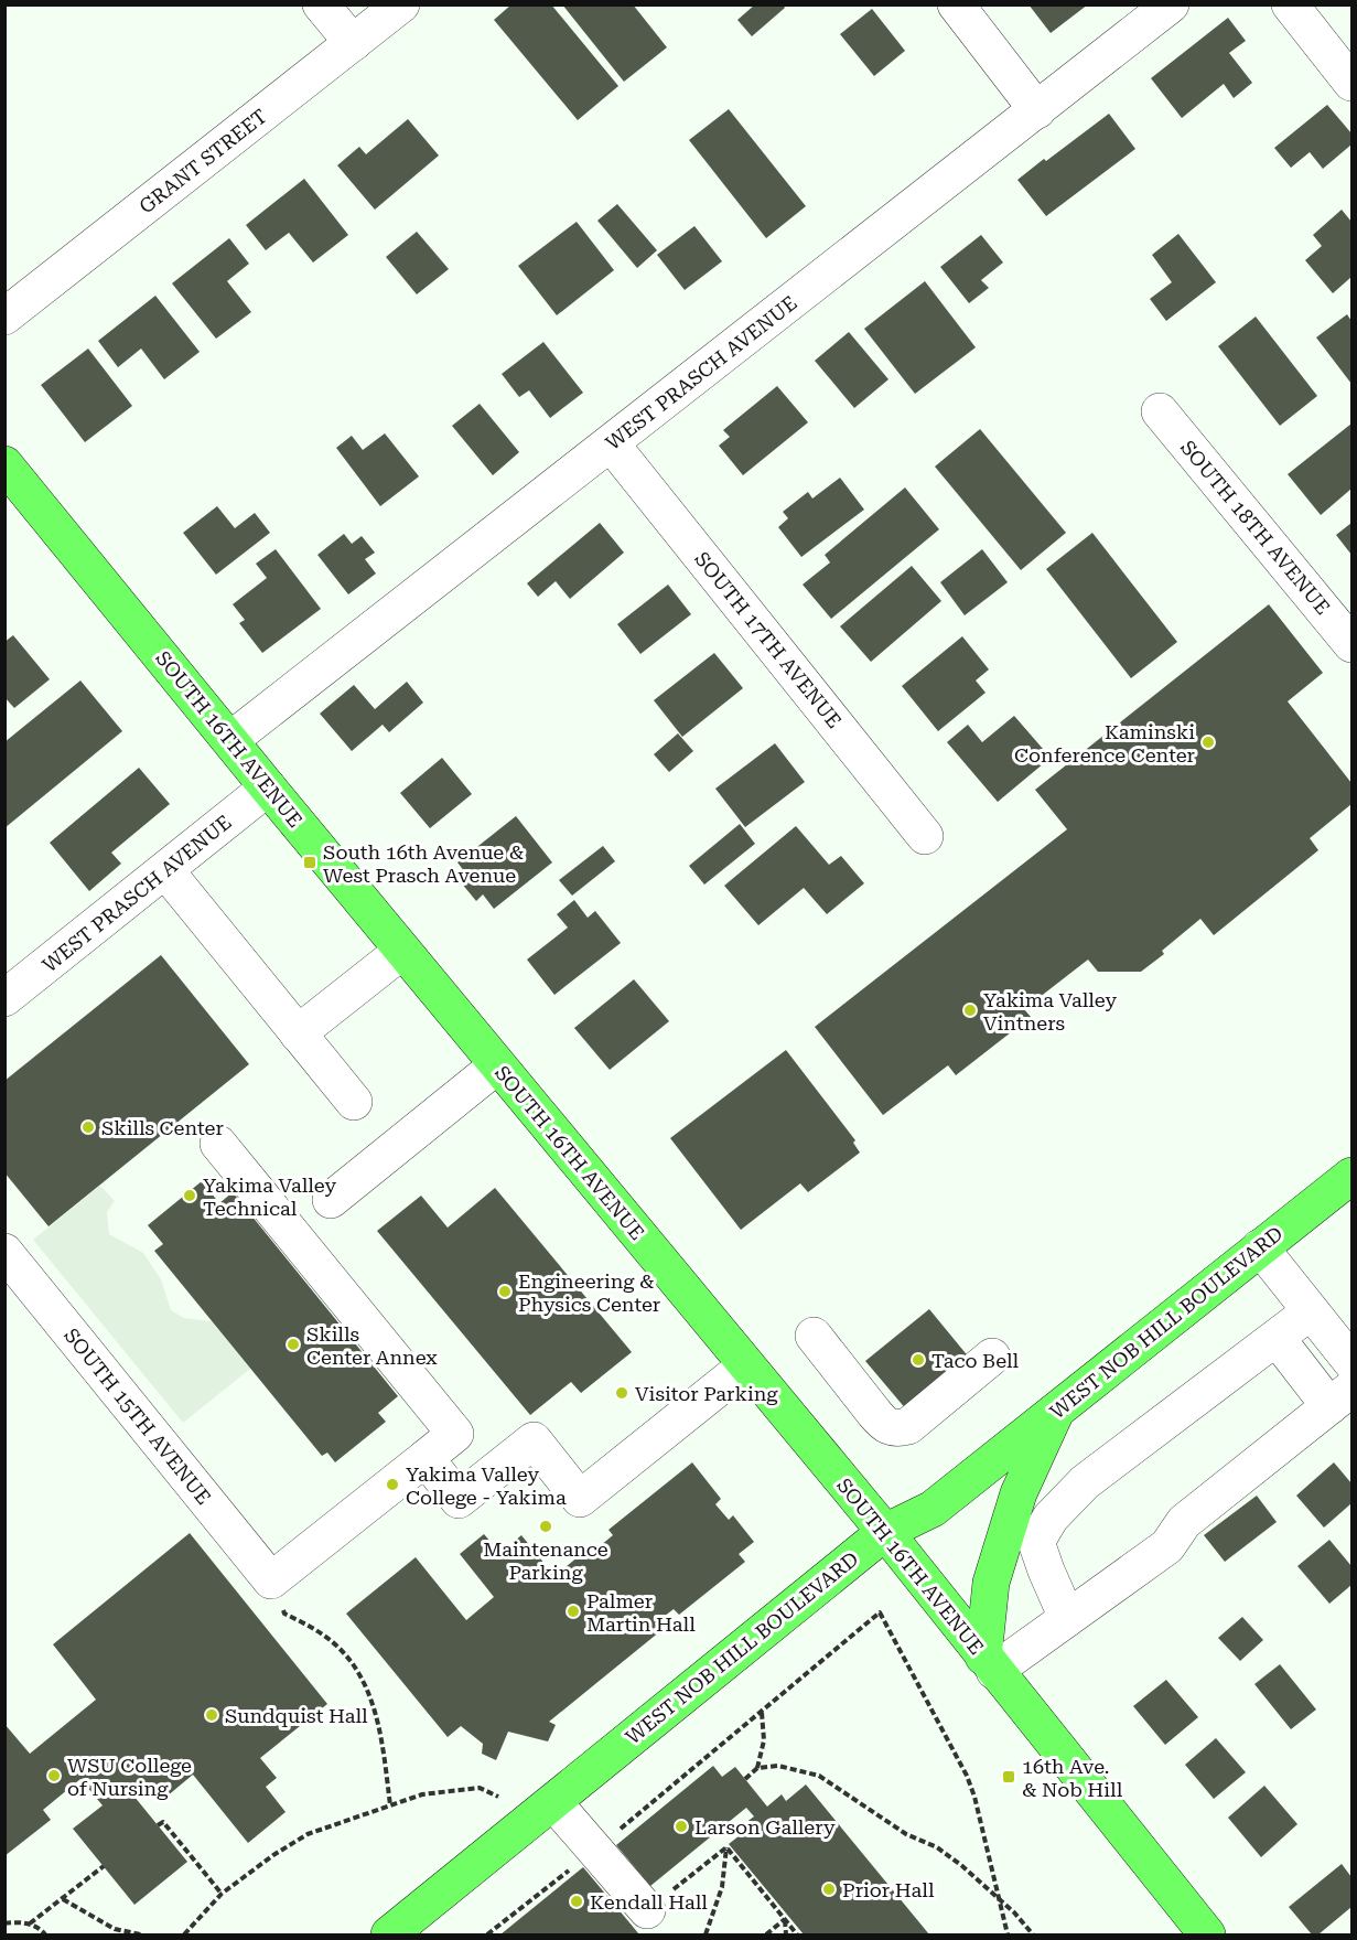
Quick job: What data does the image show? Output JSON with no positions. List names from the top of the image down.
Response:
{
  "streets": {
    "main road": ["SOUTH 16TH AVENUE", "WEST NOB HILL BOULEVARD"],
    "street": [
      "GRANT STREET",
      "WEST PRASCH AVENUE",
      "SOUTH 18TH AVENUE",
      "SOUTH 17TH AVENUE",
      "SOUTH 15TH AVENUE"
    ]
  },
  "crossings": [
    ["WEST PRASCH AVENUE", "SOUTH 17TH AVENUE"],
    ["WEST PRASCH AVENUE", "SOUTH 16TH AVENUE"],
    ["SOUTH 16TH AVENUE", "WEST NOB HILL BOULEVARD"]
  ],
  "places": {
    "other": [
      "Kaminski Conference Center",
      "Yakima Valley Vintners",
      "Skills Center",
      "Yakima Valley Technical",
      "Engineering & Physics Center",
      "Skills Center Annex",
      "Taco Bell",
      "Visitor Parking",
      "Yakima Valley College - Yakima",
      "Maintenance Parking",
      "Palmer Martin Hall",
      "Sundquist Hall",
      "WSU College of Nursing",
      "Larson Gallery",
      "Prior Hall",
      "Kendall Hall"
    ],
    "transit": ["South 16th Avenue & West Prasch Avenue", "16th Ave. & Nob Hill"]
  }
}
